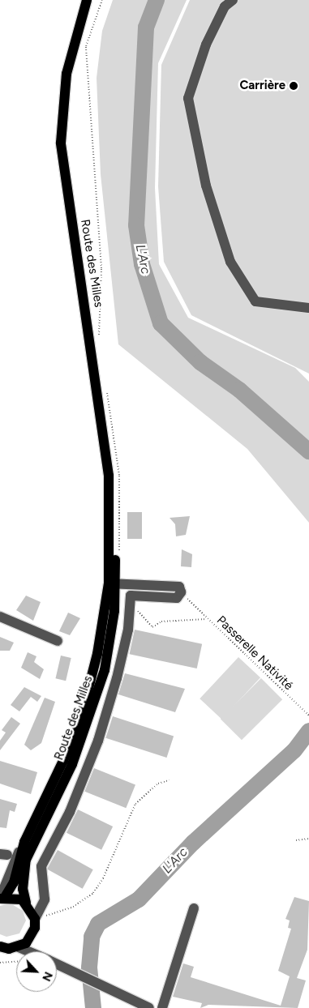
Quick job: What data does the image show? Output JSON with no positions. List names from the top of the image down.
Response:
{
  "streets": {
    "main road": ["Route des Milles"],
    "path": ["Passerelle Nativité"]
  },
  "water": ["L'Arc"],
  "places": ["Carrière"],
  "north": "bottom right"
}
